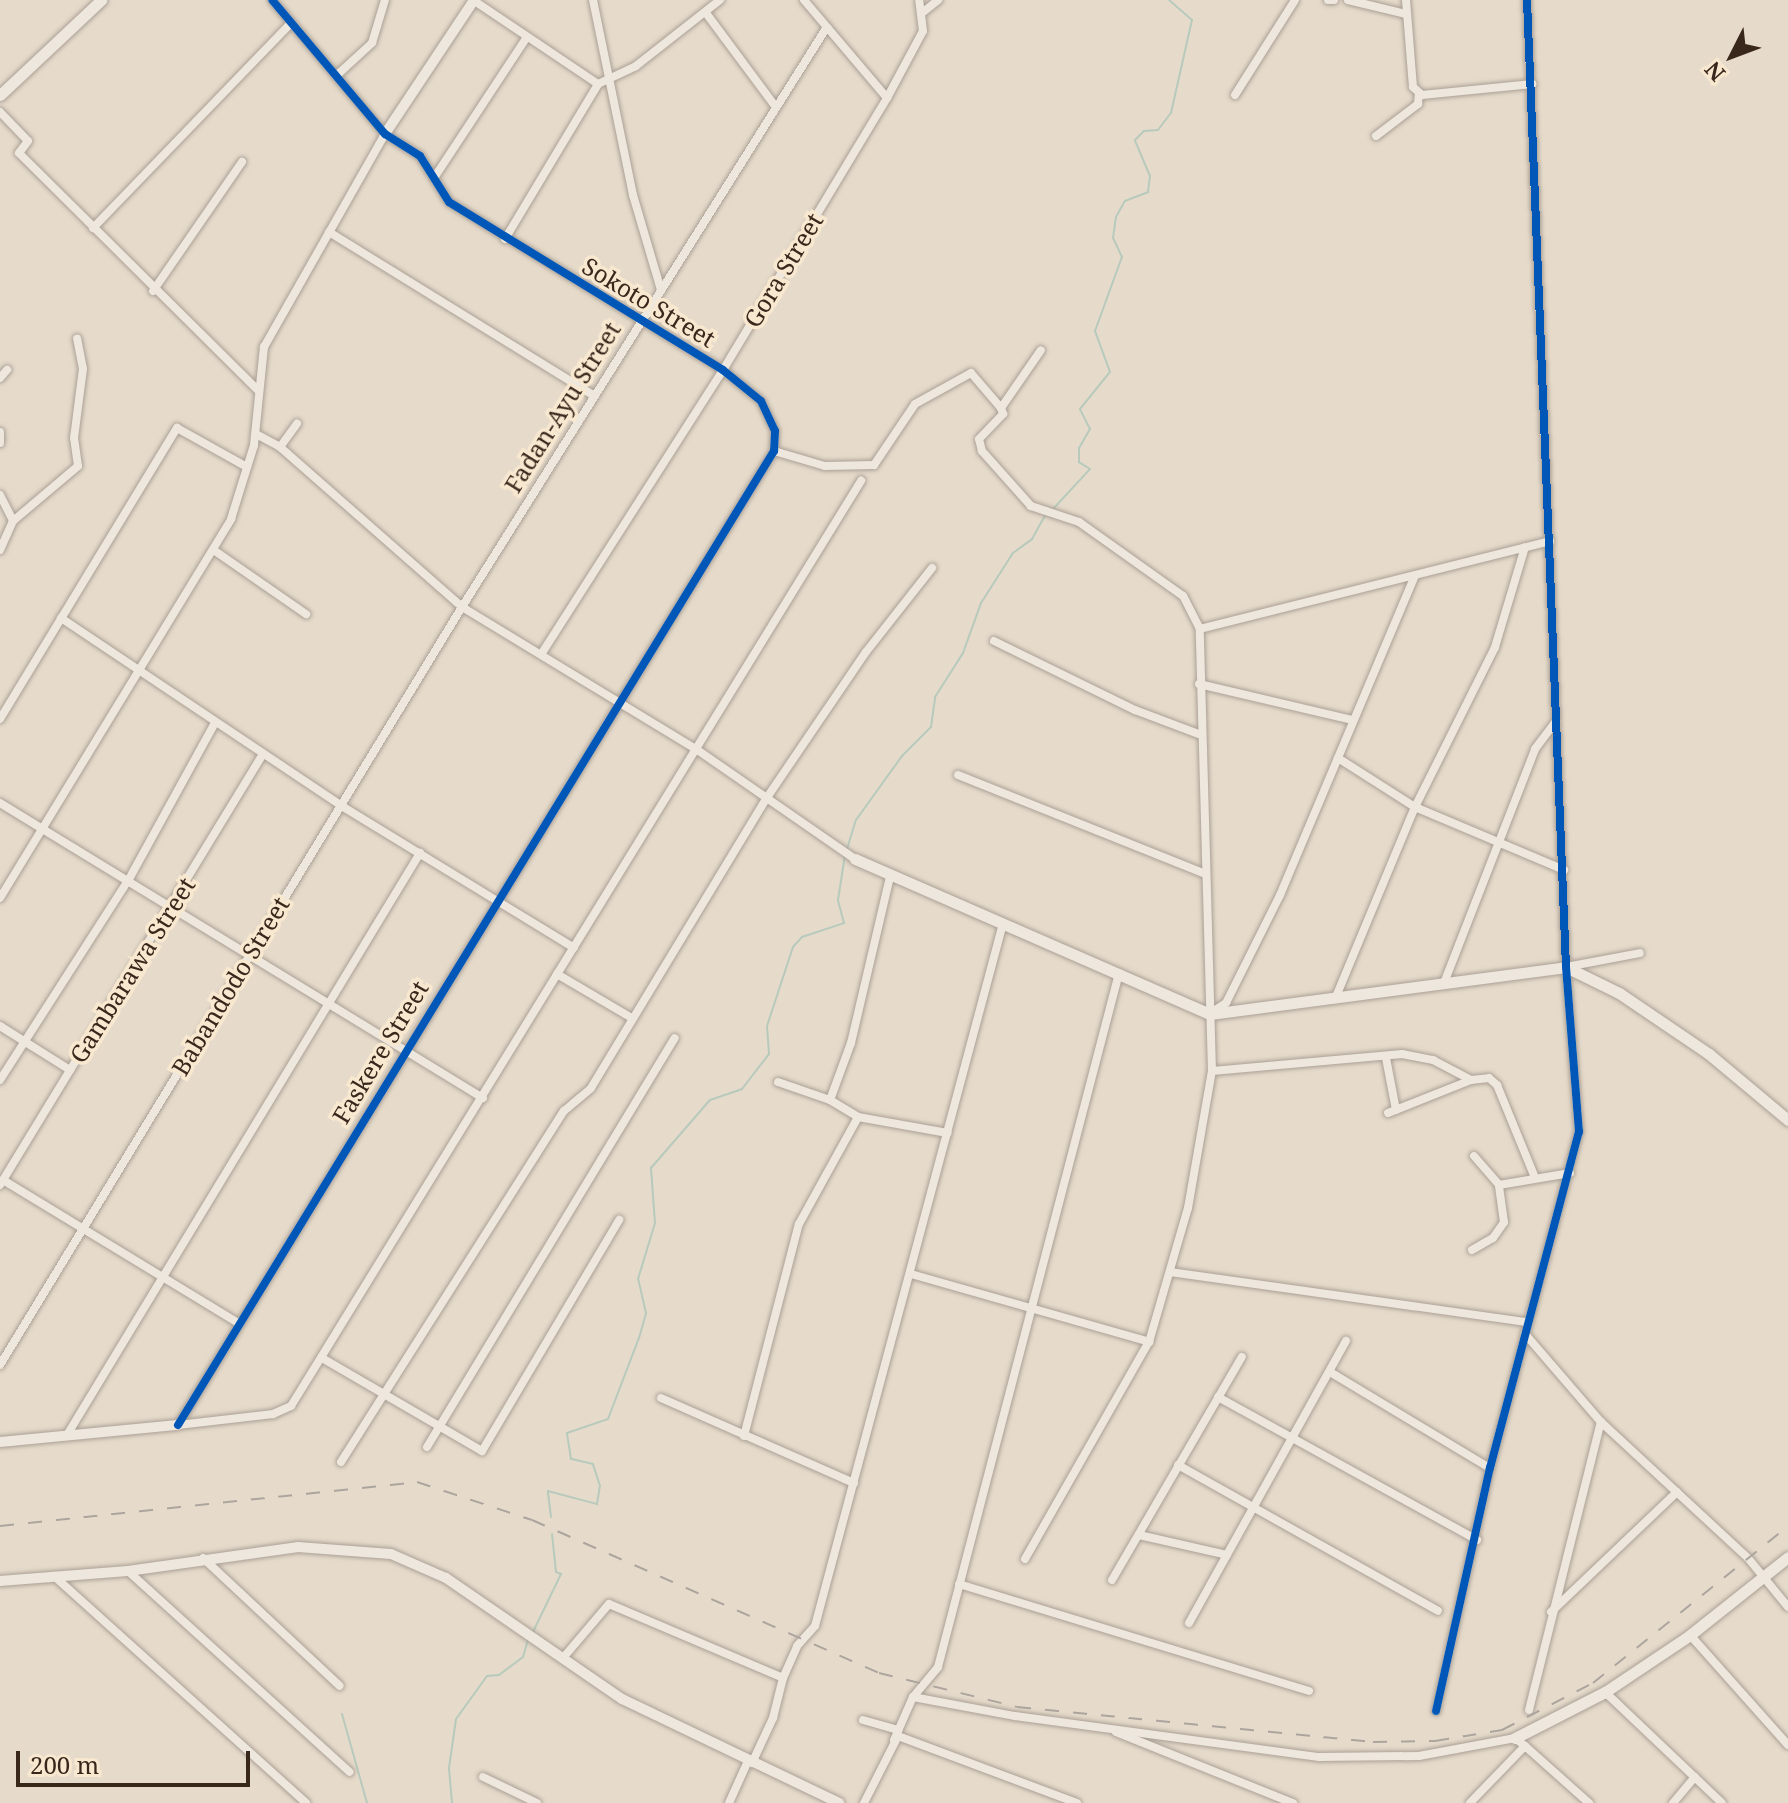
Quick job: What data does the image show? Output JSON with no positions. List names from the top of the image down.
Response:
{
  "streets": {
    "street": [
      "Gora Street",
      "Sokoto Street",
      "Fadan-Ayu Street",
      "Gambarawa Street",
      "Babandodo Street",
      "Faskere Street"
    ]
  },
  "crossings": [
    ["Gora Street", "Sokoto Street"],
    ["Sokoto Street", "Fadan-Ayu Street"],
    ["Fadan-Ayu Street", "Babandodo Street"]
  ],
  "scale_bar": "200 m",
  "north": "bottom left"
}
